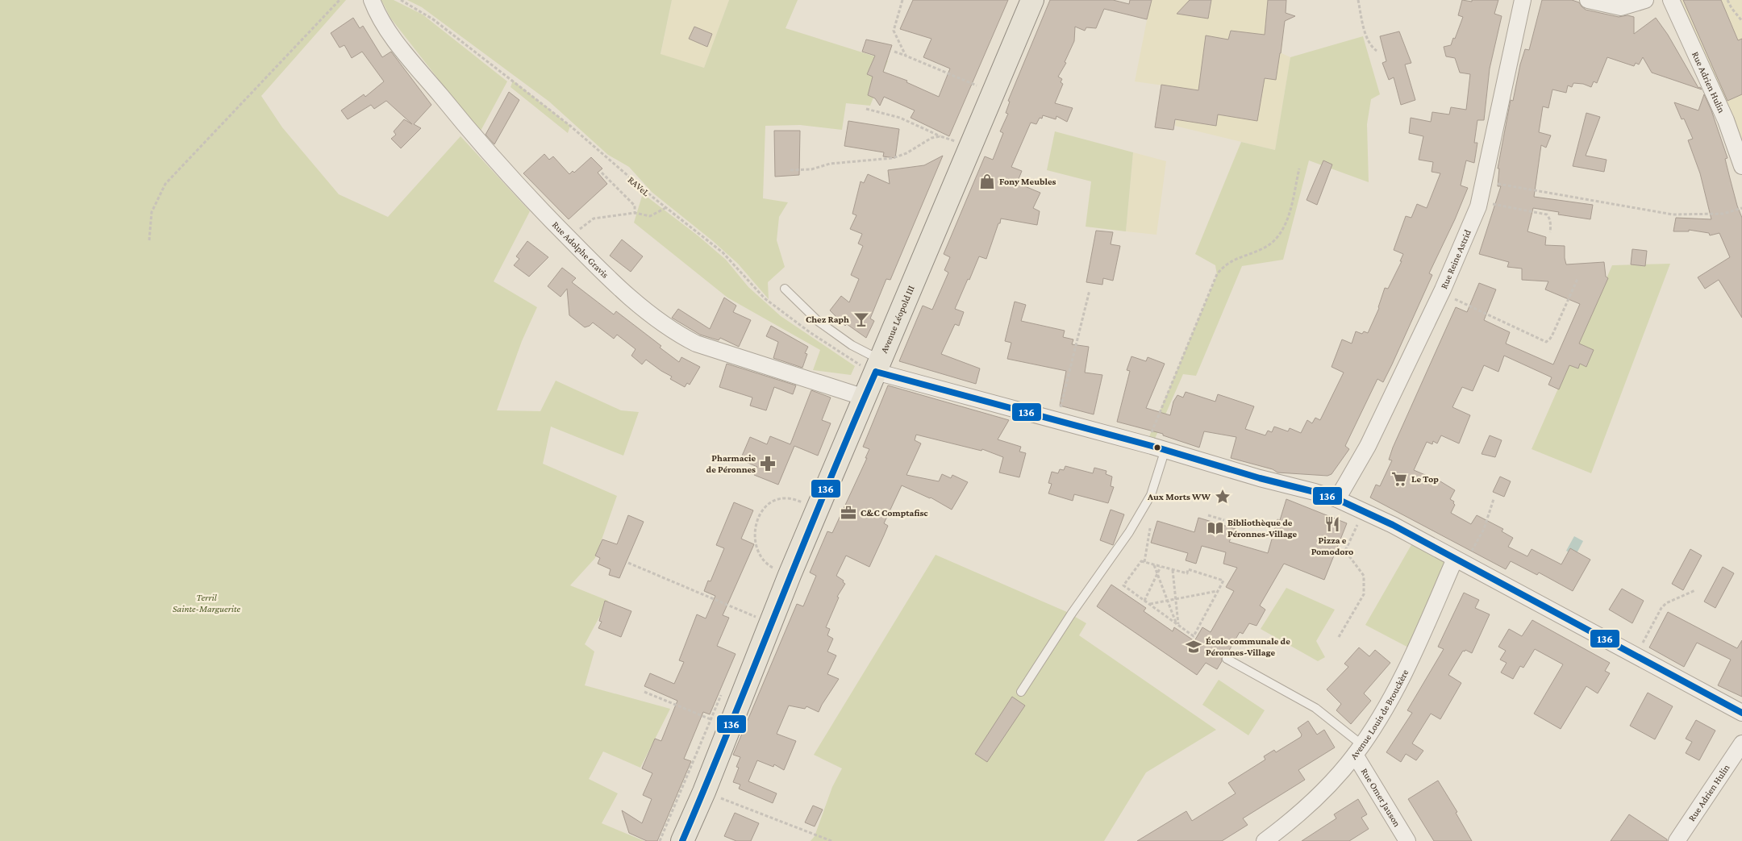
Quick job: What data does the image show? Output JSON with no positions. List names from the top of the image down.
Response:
{
  "streets": {
    "main road": ["Avenue Léopold III"],
    "street": [
      "Rue Adrien Hulin",
      "Rue Adolphe Gravis",
      "Rue Reine Astrid",
      "Avenue Louis de Brouckère",
      "Rue Omer Jauson"
    ],
    "path": ["RAVeL"]
  },
  "crossings": [
    ["RAVeL", "Avenue Léopold III"],
    ["Rue Adolphe Gravis", "Avenue Léopold III"],
    ["Avenue Louis de Brouckère", "Rue Omer Jauson"]
  ],
  "parks": ["Terril Sainte-Marguerite"],
  "places": {
    "shop": ["Fony Meubles"],
    "bar": ["Chez Raph"],
    "pharmacy": ["Pharmacie de Péronnes"],
    "supermarket": ["Le Top"],
    "place": ["Aux Morts WW"],
    "office": ["C&C Comptafisc"],
    "restaurant": ["Pizza e Pomodoro"],
    "library": ["Bibliothèque de Péronnes-Village"],
    "school or university": ["École communale de Péronnes-Village"]
  },
  "lines": ["transit line 136"]
}
